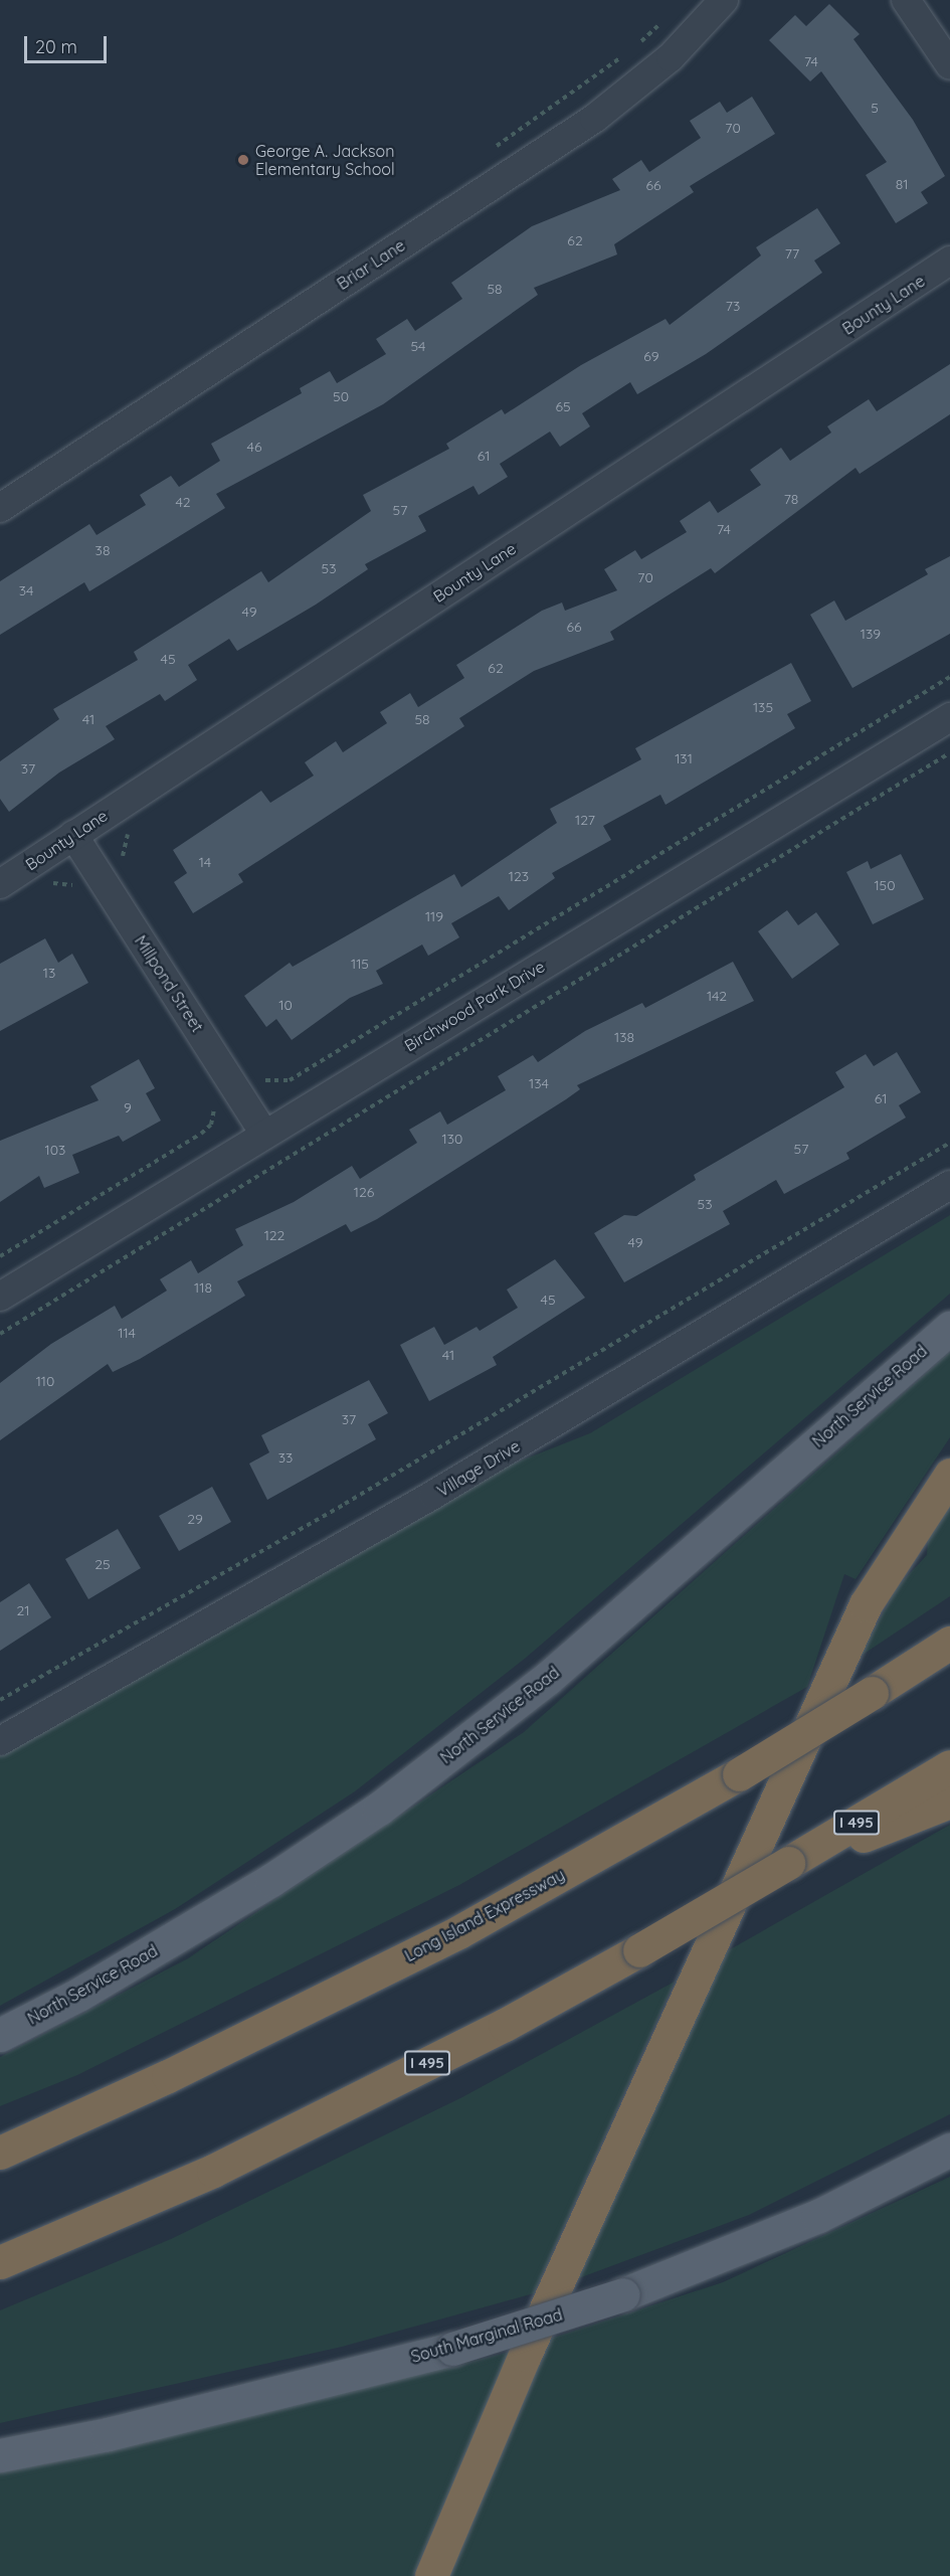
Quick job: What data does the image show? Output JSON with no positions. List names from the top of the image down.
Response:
{
  "streets": {
    "highway": ["I 495", "Long Island Expressway"],
    "main road": ["North Service Road", "South Marginal Road"],
    "street": [
      "Briar Lane",
      "Bounty Lane",
      "Millpond Street",
      "Birchwood Park Drive",
      "Village Drive"
    ]
  },
  "crossings": [
    ["Bounty Lane", "Millpond Street"],
    ["Millpond Street", "Birchwood Park Drive"]
  ],
  "places": ["George A. Jackson Elementary School"],
  "house_numbers": [
    "74",
    "5",
    "70",
    "81",
    "66",
    "62",
    "77",
    "58",
    "73",
    "54",
    "69",
    "50",
    "65",
    "46",
    "61",
    "78",
    "42",
    "57",
    "74",
    "38",
    "53",
    "70",
    "34",
    "49",
    "66",
    "139",
    "45",
    "62",
    "135",
    "41",
    "58",
    "131",
    "37",
    "127",
    "14",
    "123",
    "150",
    "119",
    "115",
    "13",
    "142",
    "10",
    "138",
    "134",
    "61",
    "9",
    "130",
    "57",
    "103",
    "126",
    "53",
    "122",
    "49",
    "118",
    "45",
    "114",
    "41",
    "110",
    "37",
    "33",
    "29",
    "25",
    "21"
  ],
  "scale_bar": "20 m"
}
